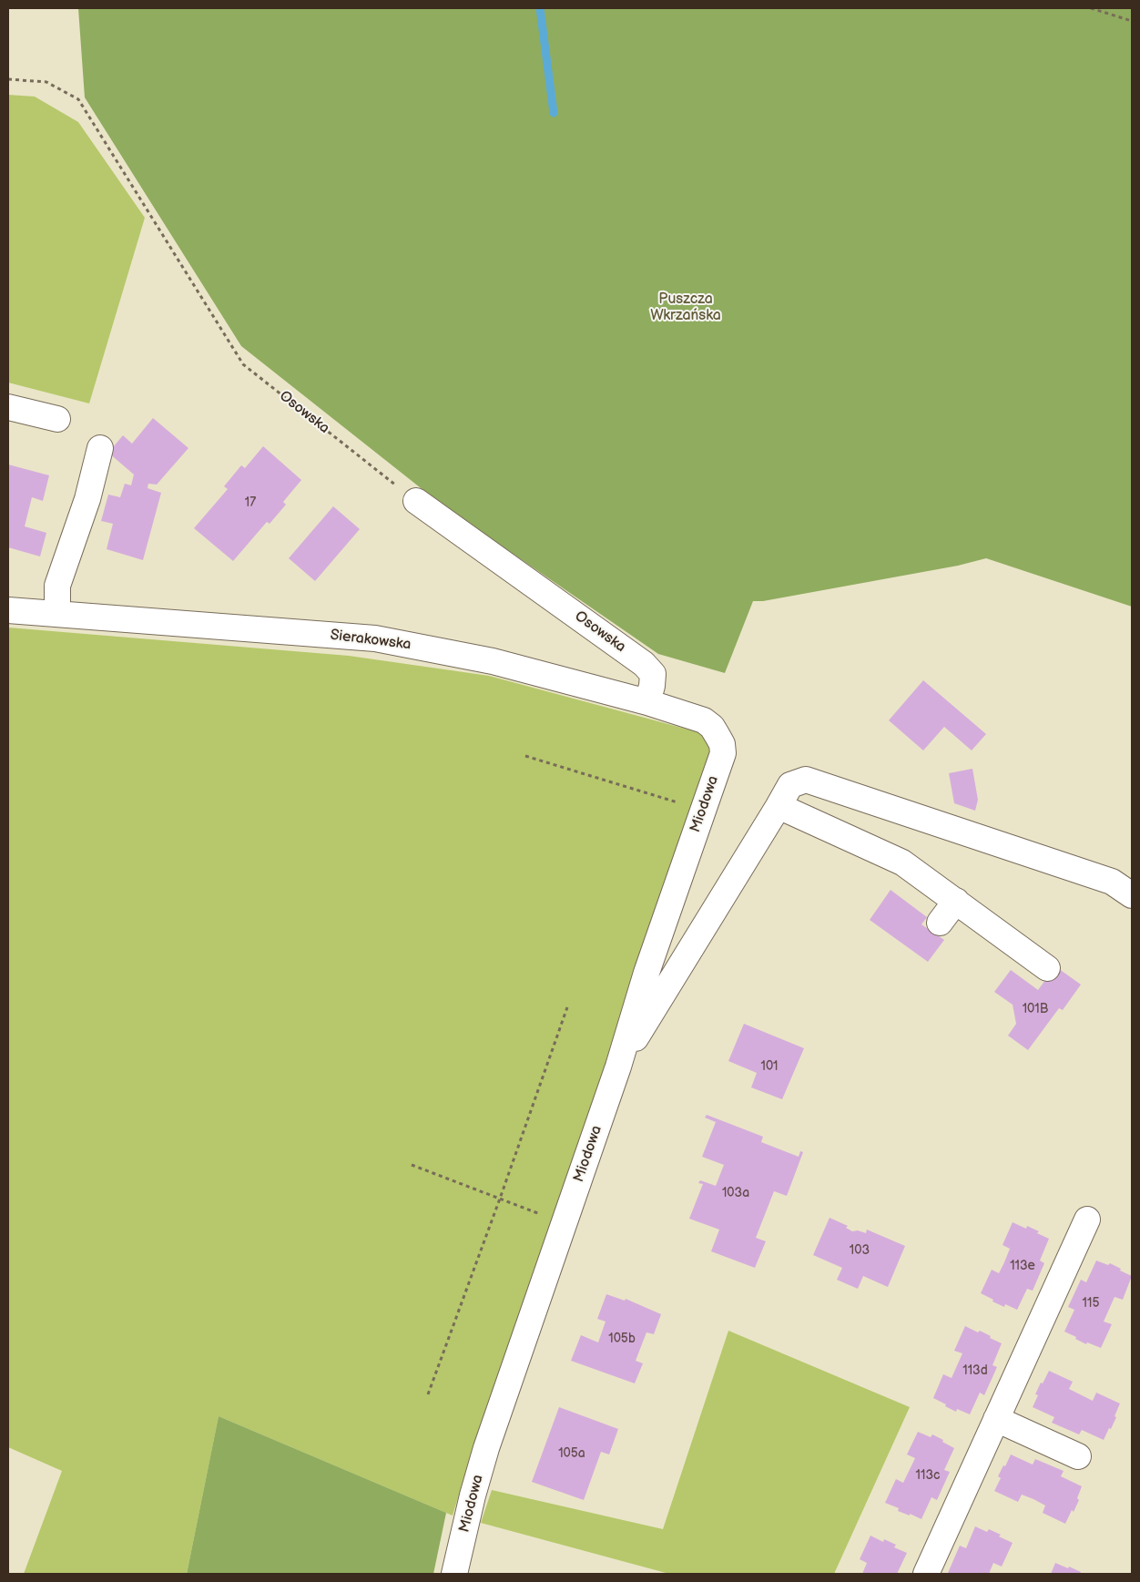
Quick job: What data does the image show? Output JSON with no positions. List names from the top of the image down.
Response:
{
  "streets": {
    "street": ["Osowska", "Sierakowska", "Miodowa"]
  },
  "crossings": [
    ["Osowska", "Sierakowska"],
    ["Sierakowska", "Miodowa"]
  ],
  "parks": ["Puszcza Wkrzańska"],
  "house_numbers": [
    "17",
    "101B",
    "101",
    "103a",
    "103",
    "113e",
    "115",
    "105b",
    "113d",
    "105a",
    "113c"
  ]
}
